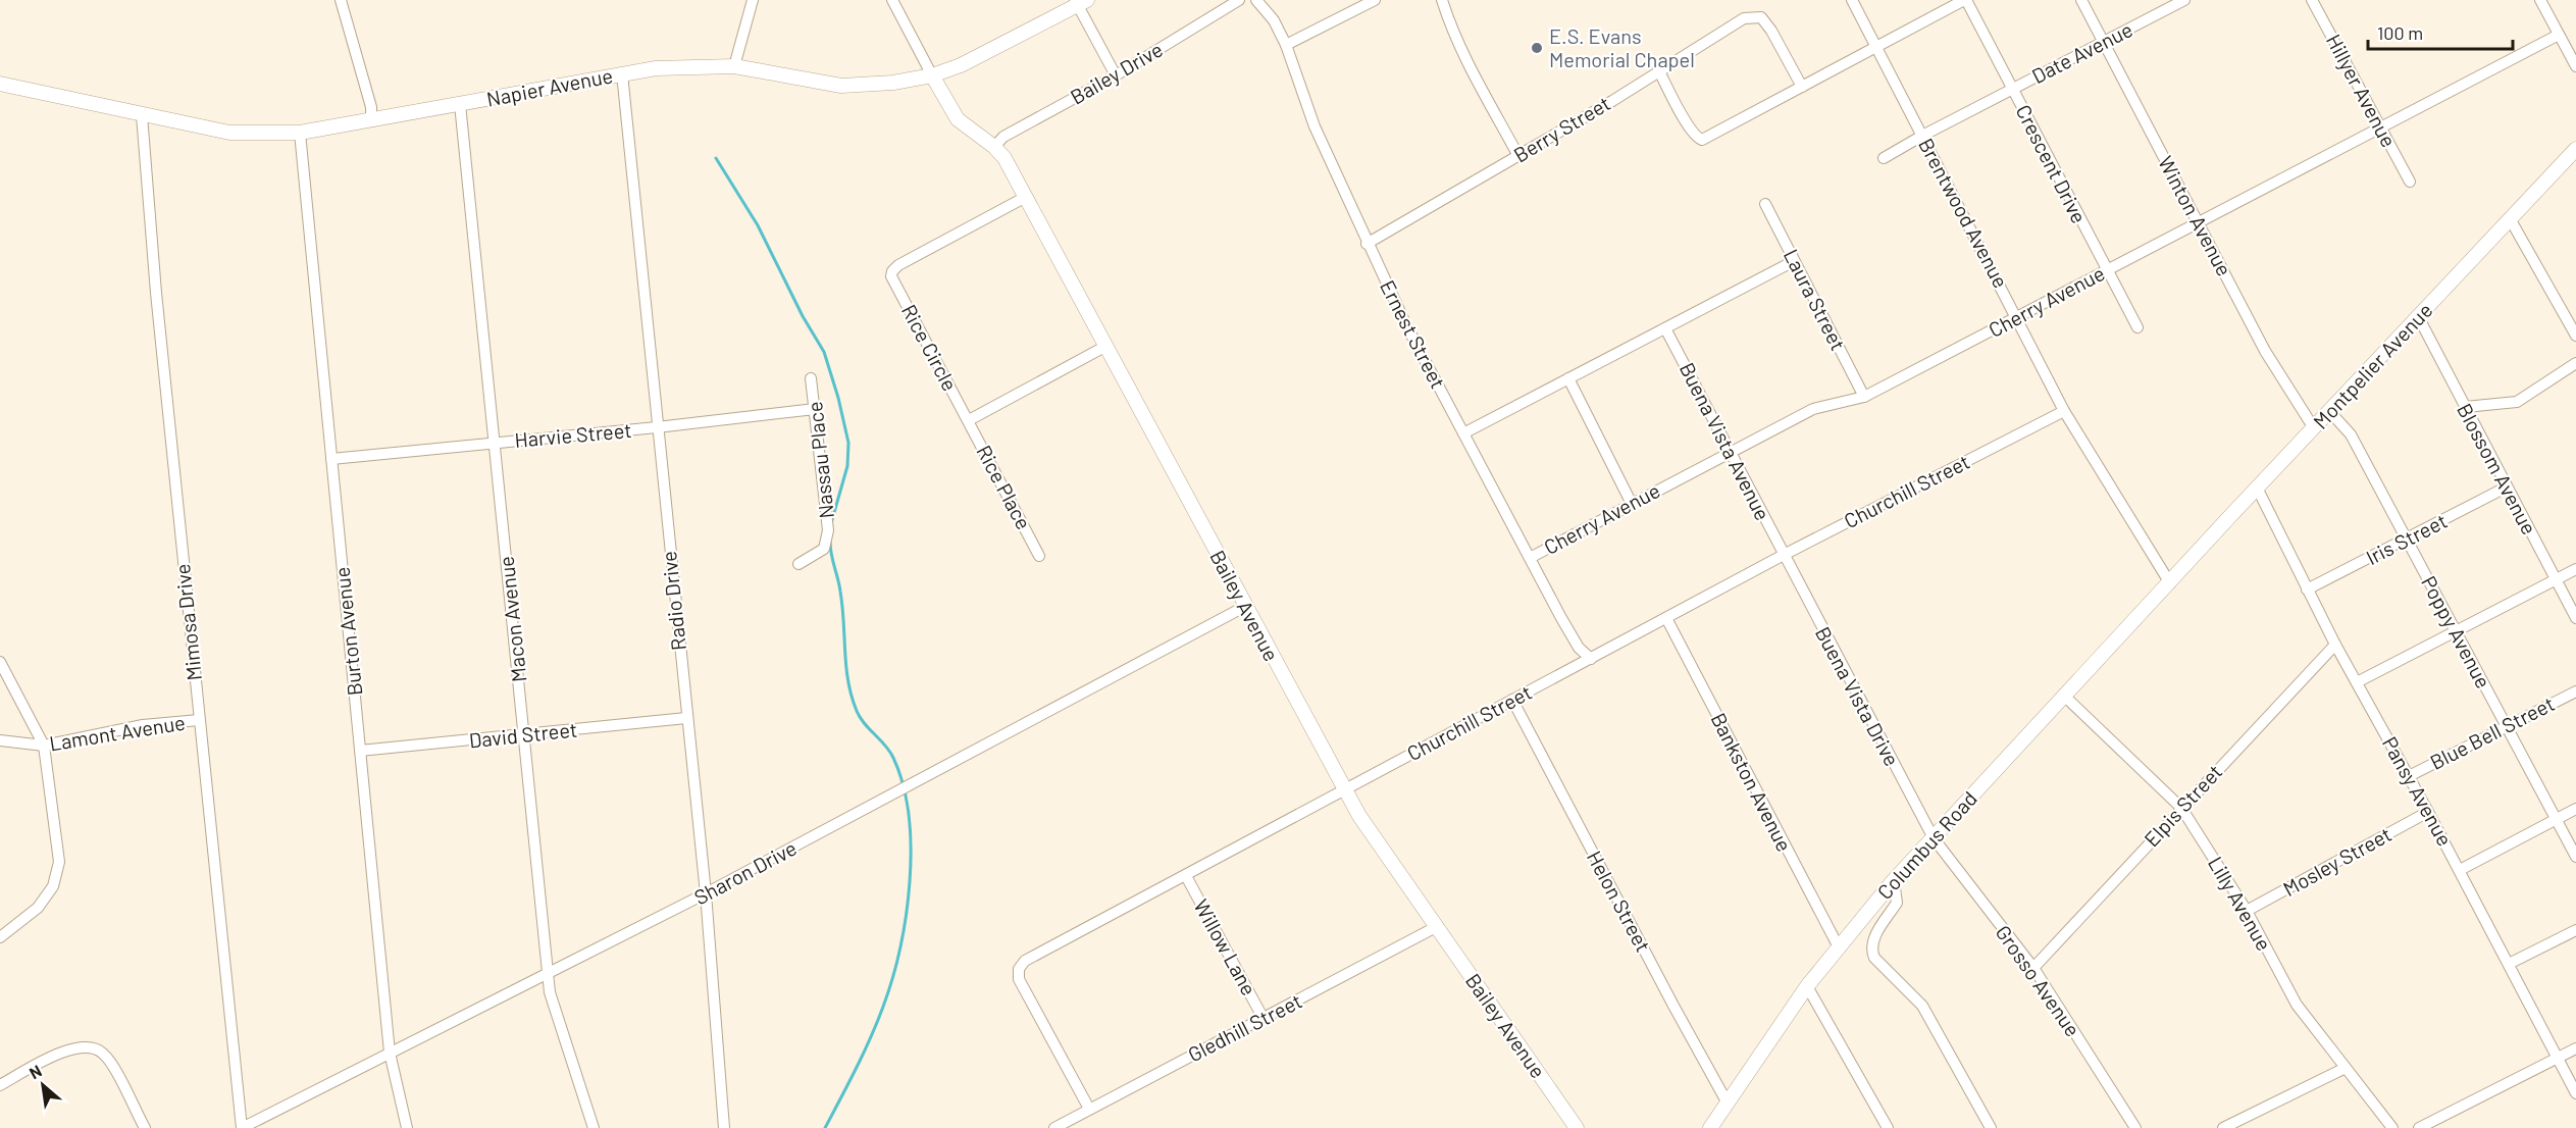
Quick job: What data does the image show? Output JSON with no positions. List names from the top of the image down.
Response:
{
  "streets": {
    "street": [
      "Date Avenue",
      "Bailey Drive",
      "Napier Avenue",
      "Hillyer Avenue",
      "Berry Street",
      "Crescent Drive",
      "Brentwood Avenue",
      "Winton Avenue",
      "Laura Street",
      "Cherry Avenue",
      "Ernest Street",
      "Rice Circle",
      "Montpelier Avenue",
      "Harvie Street",
      "Buena Vista Avenue",
      "Nassau Place",
      "Blossom Avenue",
      "Rice Place",
      "Churchill Street",
      "Iris Street",
      "Radio Drive",
      "Bailey Avenue",
      "Macon Avenue",
      "Mimosa Drive",
      "Burton Avenue",
      "Poppy Avenue",
      "Buena Vista Drive",
      "Lamont Avenue",
      "Blue Bell Street",
      "David Street",
      "Bankston Avenue",
      "Pansy Avenue",
      "Elpis Street",
      "Columbus Road",
      "Mosley Street",
      "Sharon Drive",
      "Helon Street",
      "Lilly Avenue",
      "Willow Lane",
      "Grosso Avenue",
      "Gledhill Street"
    ]
  },
  "crossings": [
    ["Date Avenue", "Crescent Drive"],
    ["Date Avenue", "Brentwood Avenue"],
    ["Date Avenue", "Winton Avenue"],
    ["Bailey Drive", "Bailey Avenue"],
    ["Napier Avenue", "Radio Drive"],
    ["Napier Avenue", "Bailey Avenue"],
    ["Napier Avenue", "Macon Avenue"],
    ["Napier Avenue", "Mimosa Drive"],
    ["Napier Avenue", "Burton Avenue"],
    ["Hillyer Avenue", "Cherry Avenue"],
    ["Berry Street", "Ernest Street"],
    ["Crescent Drive", "Cherry Avenue"],
    ["Brentwood Avenue", "Cherry Avenue"],
    ["Brentwood Avenue", "Montpelier Avenue"],
    ["Brentwood Avenue", "Churchill Street"],
    ["Brentwood Avenue", "Columbus Road"],
    ["Winton Avenue", "Cherry Avenue"],
    ["Winton Avenue", "Montpelier Avenue"],
    ["Laura Street", "Cherry Avenue"],
    ["Cherry Avenue", "Ernest Street"],
    ["Cherry Avenue", "Buena Vista Avenue"],
    ["Ernest Street", "Churchill Street"],
    ["Rice Circle", "Rice Place"],
    ["Rice Circle", "Bailey Avenue"],
    ["Montpelier Avenue", "Blossom Avenue"],
    ["Montpelier Avenue", "Poppy Avenue"],
    ["Montpelier Avenue", "Pansy Avenue"],
    ["Montpelier Avenue", "Columbus Road"],
    ["Harvie Street", "Nassau Place"],
    ["Harvie Street", "Radio Drive"],
    ["Harvie Street", "Macon Avenue"],
    ["Harvie Street", "Burton Avenue"],
    ["Buena Vista Avenue", "Churchill Street"],
    ["Buena Vista Avenue", "Buena Vista Drive"],
    ["Blossom Avenue", "Iris Street"],
    ["Churchill Street", "Bailey Avenue"],
    ["Churchill Street", "Buena Vista Drive"],
    ["Churchill Street", "Bankston Avenue"],
    ["Churchill Street", "Helon Street"],
    ["Churchill Street", "Willow Lane"],
    ["Churchill Street", "Gledhill Street"],
    ["Iris Street", "Poppy Avenue"],
    ["Iris Street", "Pansy Avenue"],
    ["Radio Drive", "David Street"],
    ["Radio Drive", "Sharon Drive"],
    ["Bailey Avenue", "Sharon Drive"],
    ["Bailey Avenue", "Gledhill Street"],
    ["Macon Avenue", "David Street"],
    ["Macon Avenue", "Sharon Drive"],
    ["Mimosa Drive", "Lamont Avenue"],
    ["Mimosa Drive", "Sharon Drive"],
    ["Burton Avenue", "David Street"],
    ["Burton Avenue", "Sharon Drive"],
    ["Poppy Avenue", "Blue Bell Street"],
    ["Buena Vista Drive", "Columbus Road"],
    ["Buena Vista Drive", "Grosso Avenue"],
    ["Blue Bell Street", "Pansy Avenue"],
    ["Bankston Avenue", "Columbus Road"],
    ["Pansy Avenue", "Elpis Street"],
    ["Pansy Avenue", "Mosley Street"],
    ["Elpis Street", "Lilly Avenue"],
    ["Elpis Street", "Grosso Avenue"],
    ["Columbus Road", "Helon Street"],
    ["Columbus Road", "Lilly Avenue"],
    ["Columbus Road", "Grosso Avenue"],
    ["Mosley Street", "Lilly Avenue"],
    ["Willow Lane", "Gledhill Street"]
  ],
  "places": ["E.S. Evans Memorial Chapel"],
  "scale_bar": "100 m",
  "north": "top left"
}
